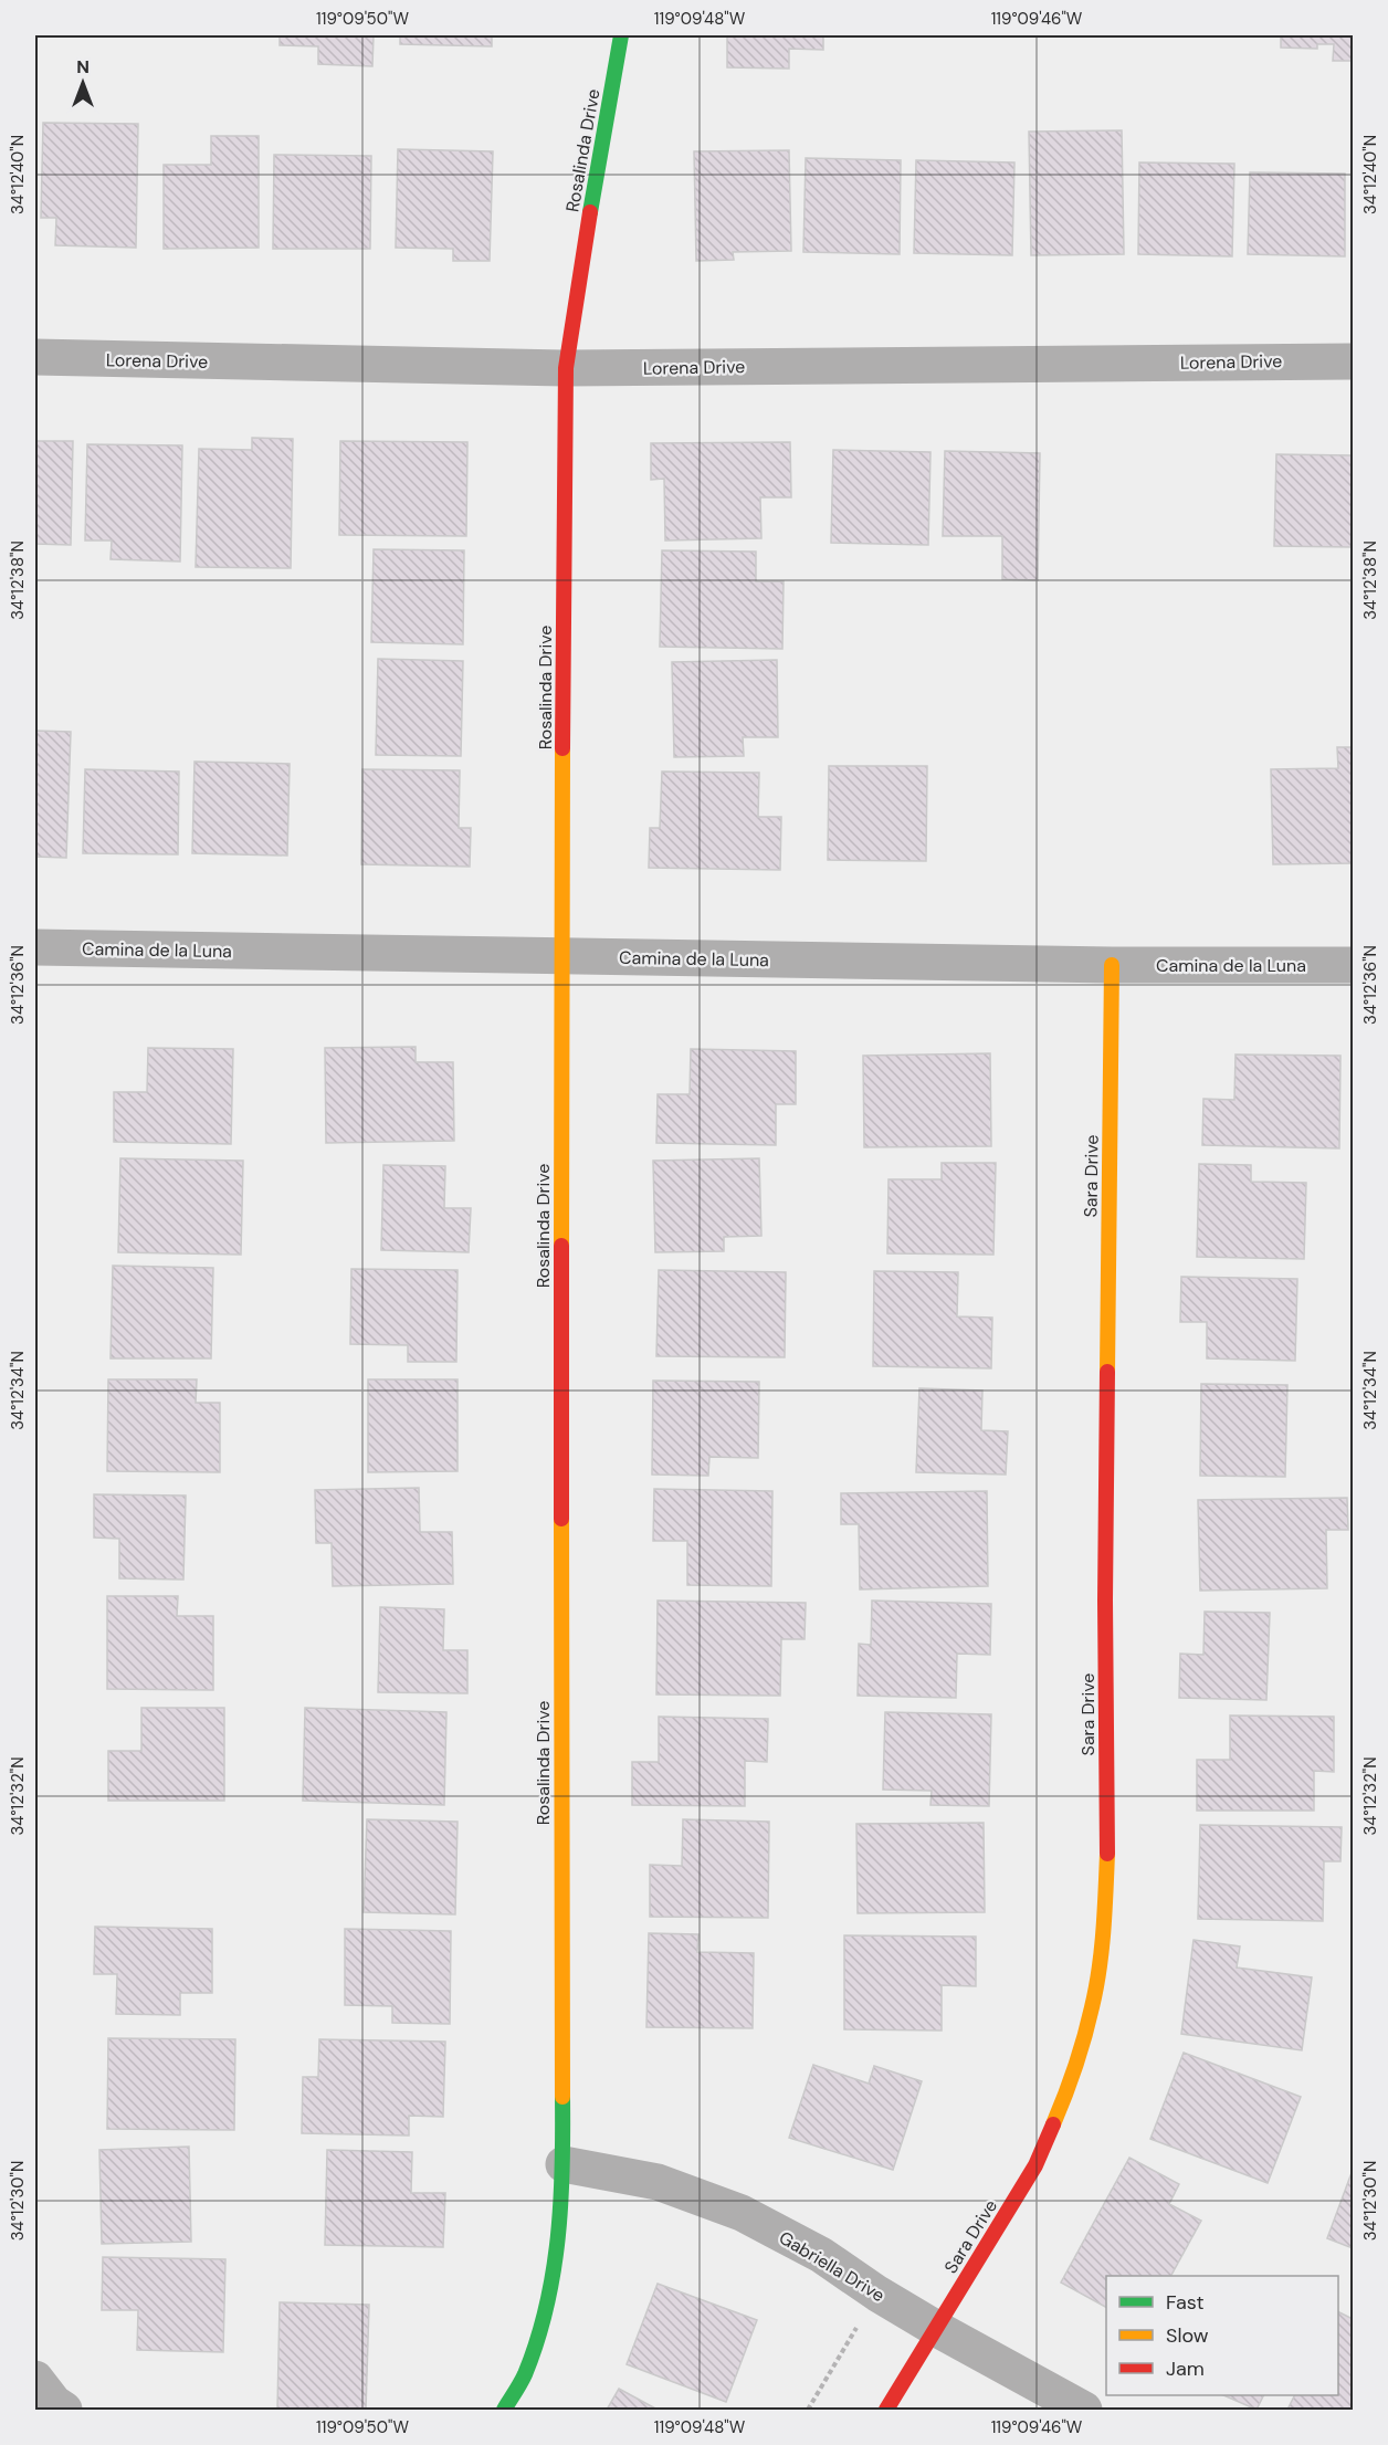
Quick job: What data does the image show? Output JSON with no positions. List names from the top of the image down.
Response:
{
  "streets": {
    "street": [
      "Rosalinda Drive",
      "Lorena Drive",
      "Camina de la Luna",
      "Sara Drive",
      "Gabriella Drive"
    ]
  },
  "crossings": [
    ["Rosalinda Drive", "Lorena Drive"],
    ["Rosalinda Drive", "Camina de la Luna"],
    ["Rosalinda Drive", "Gabriella Drive"],
    ["Camina de la Luna", "Sara Drive"],
    ["Sara Drive", "Gabriella Drive"]
  ],
  "legend": ["Fast", "Slow", "Jam"],
  "north": "top",
  "coordinates": [
    "119°09'50\"W",
    "119°09'48\"W",
    "119°09'46\"W",
    "34°12'40\"N",
    "34°12'38\"N",
    "34°12'36\"N",
    "34°12'34\"N",
    "34°12'32\"N",
    "34°12'30\"N"
  ]
}
